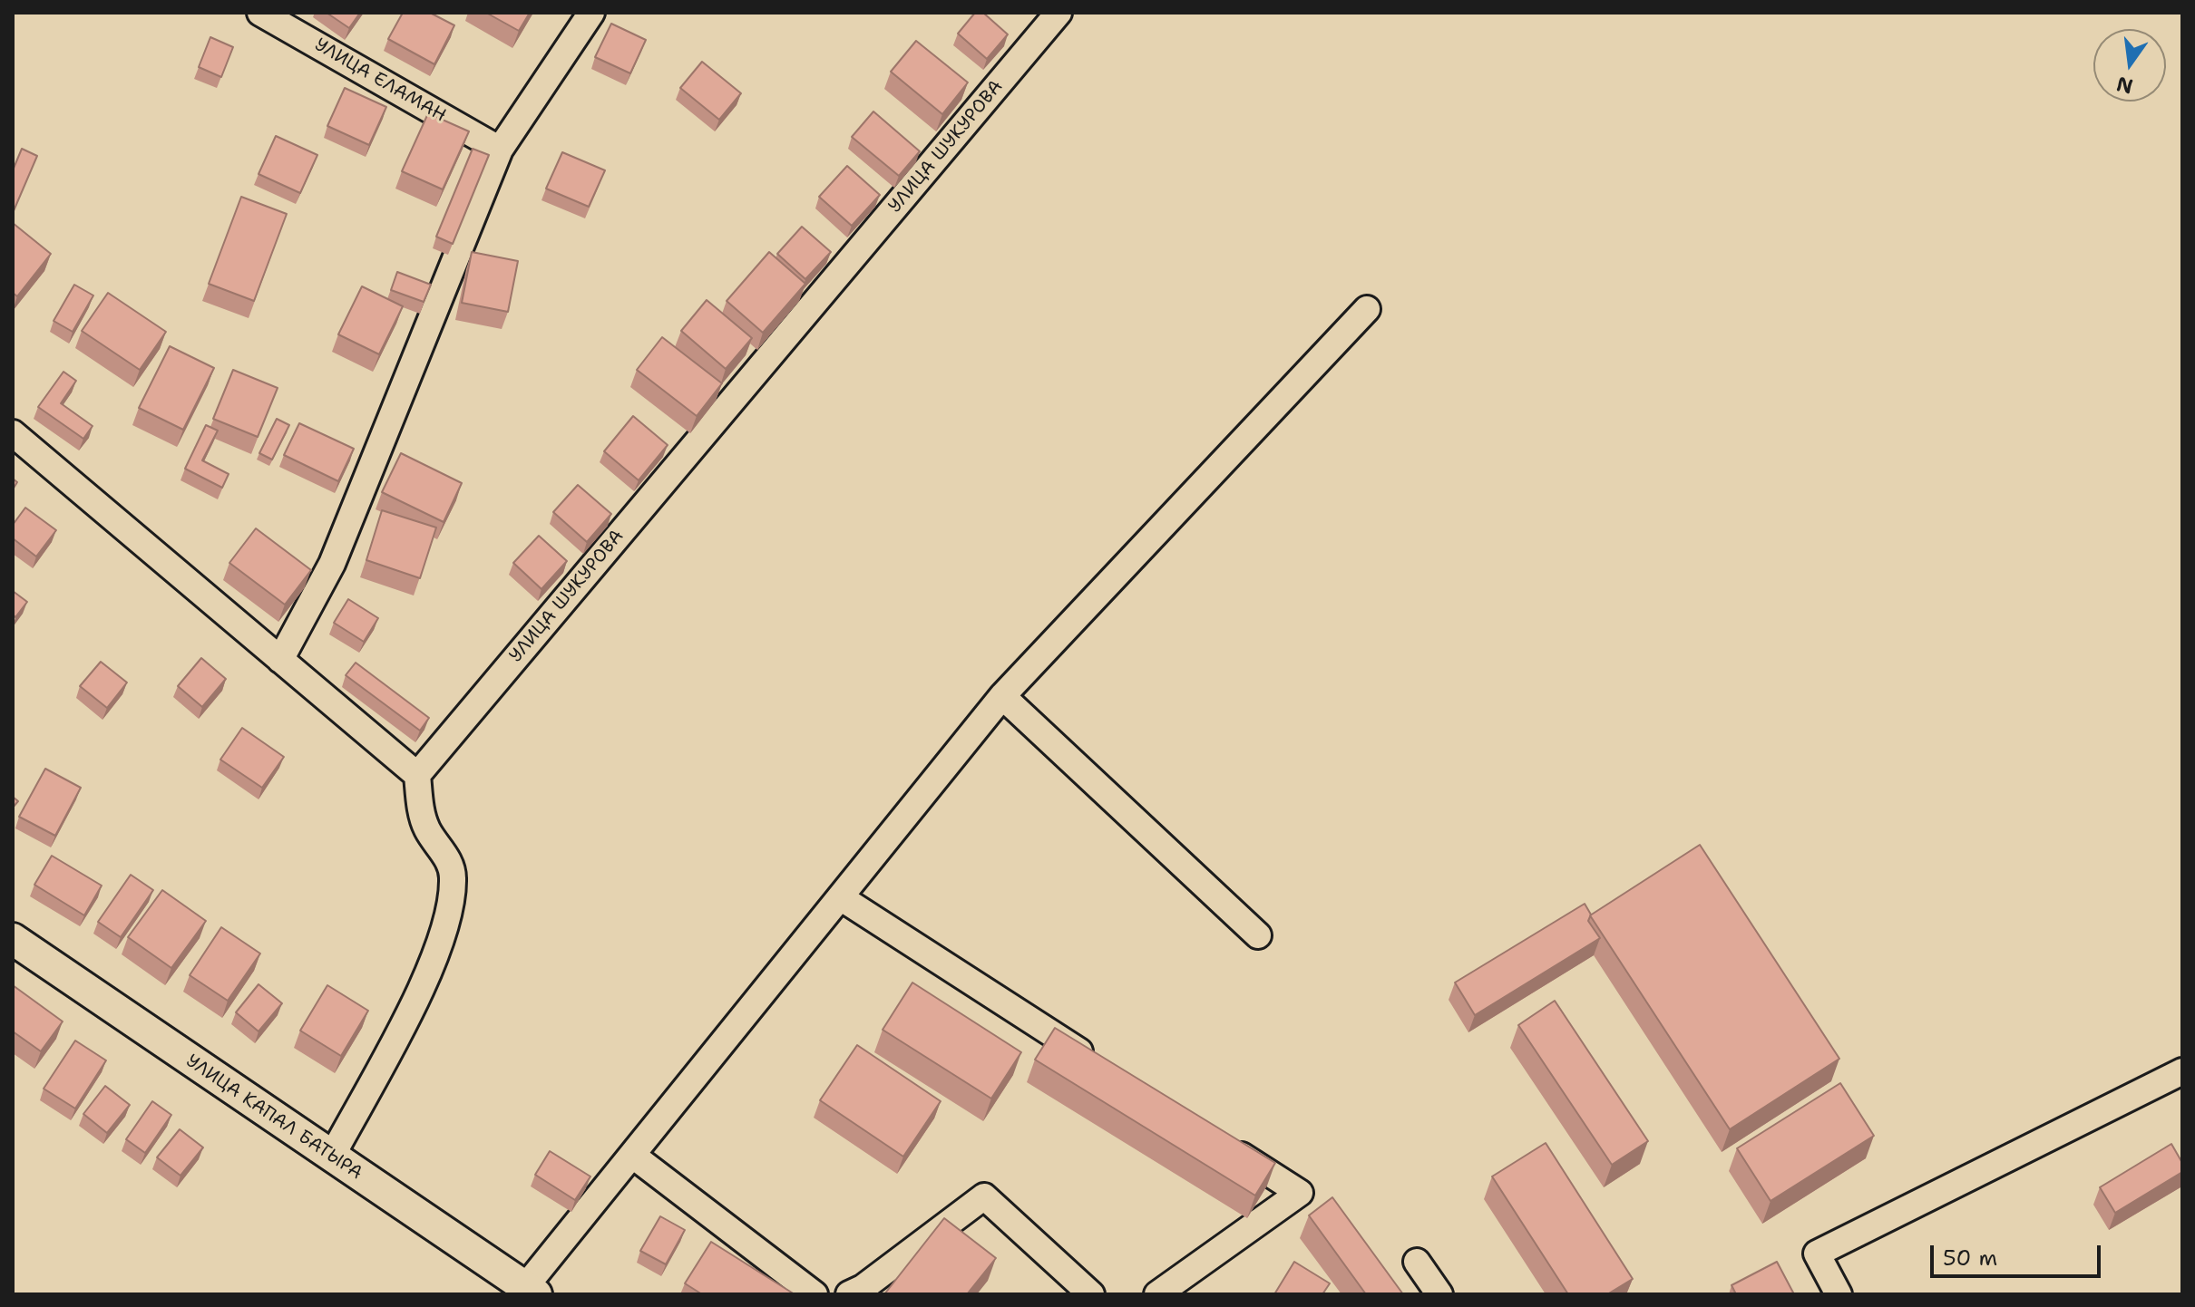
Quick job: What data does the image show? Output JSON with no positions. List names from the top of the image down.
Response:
{
  "streets": {
    "main road": ["УЛИЦА КАПАЛ БАТЫРА"],
    "street": ["УЛИЦА ЕЛАМАН", "УЛИЦА ШУКУРОВА"]
  },
  "scale_bar": "50 m",
  "north": "bottom"
}
